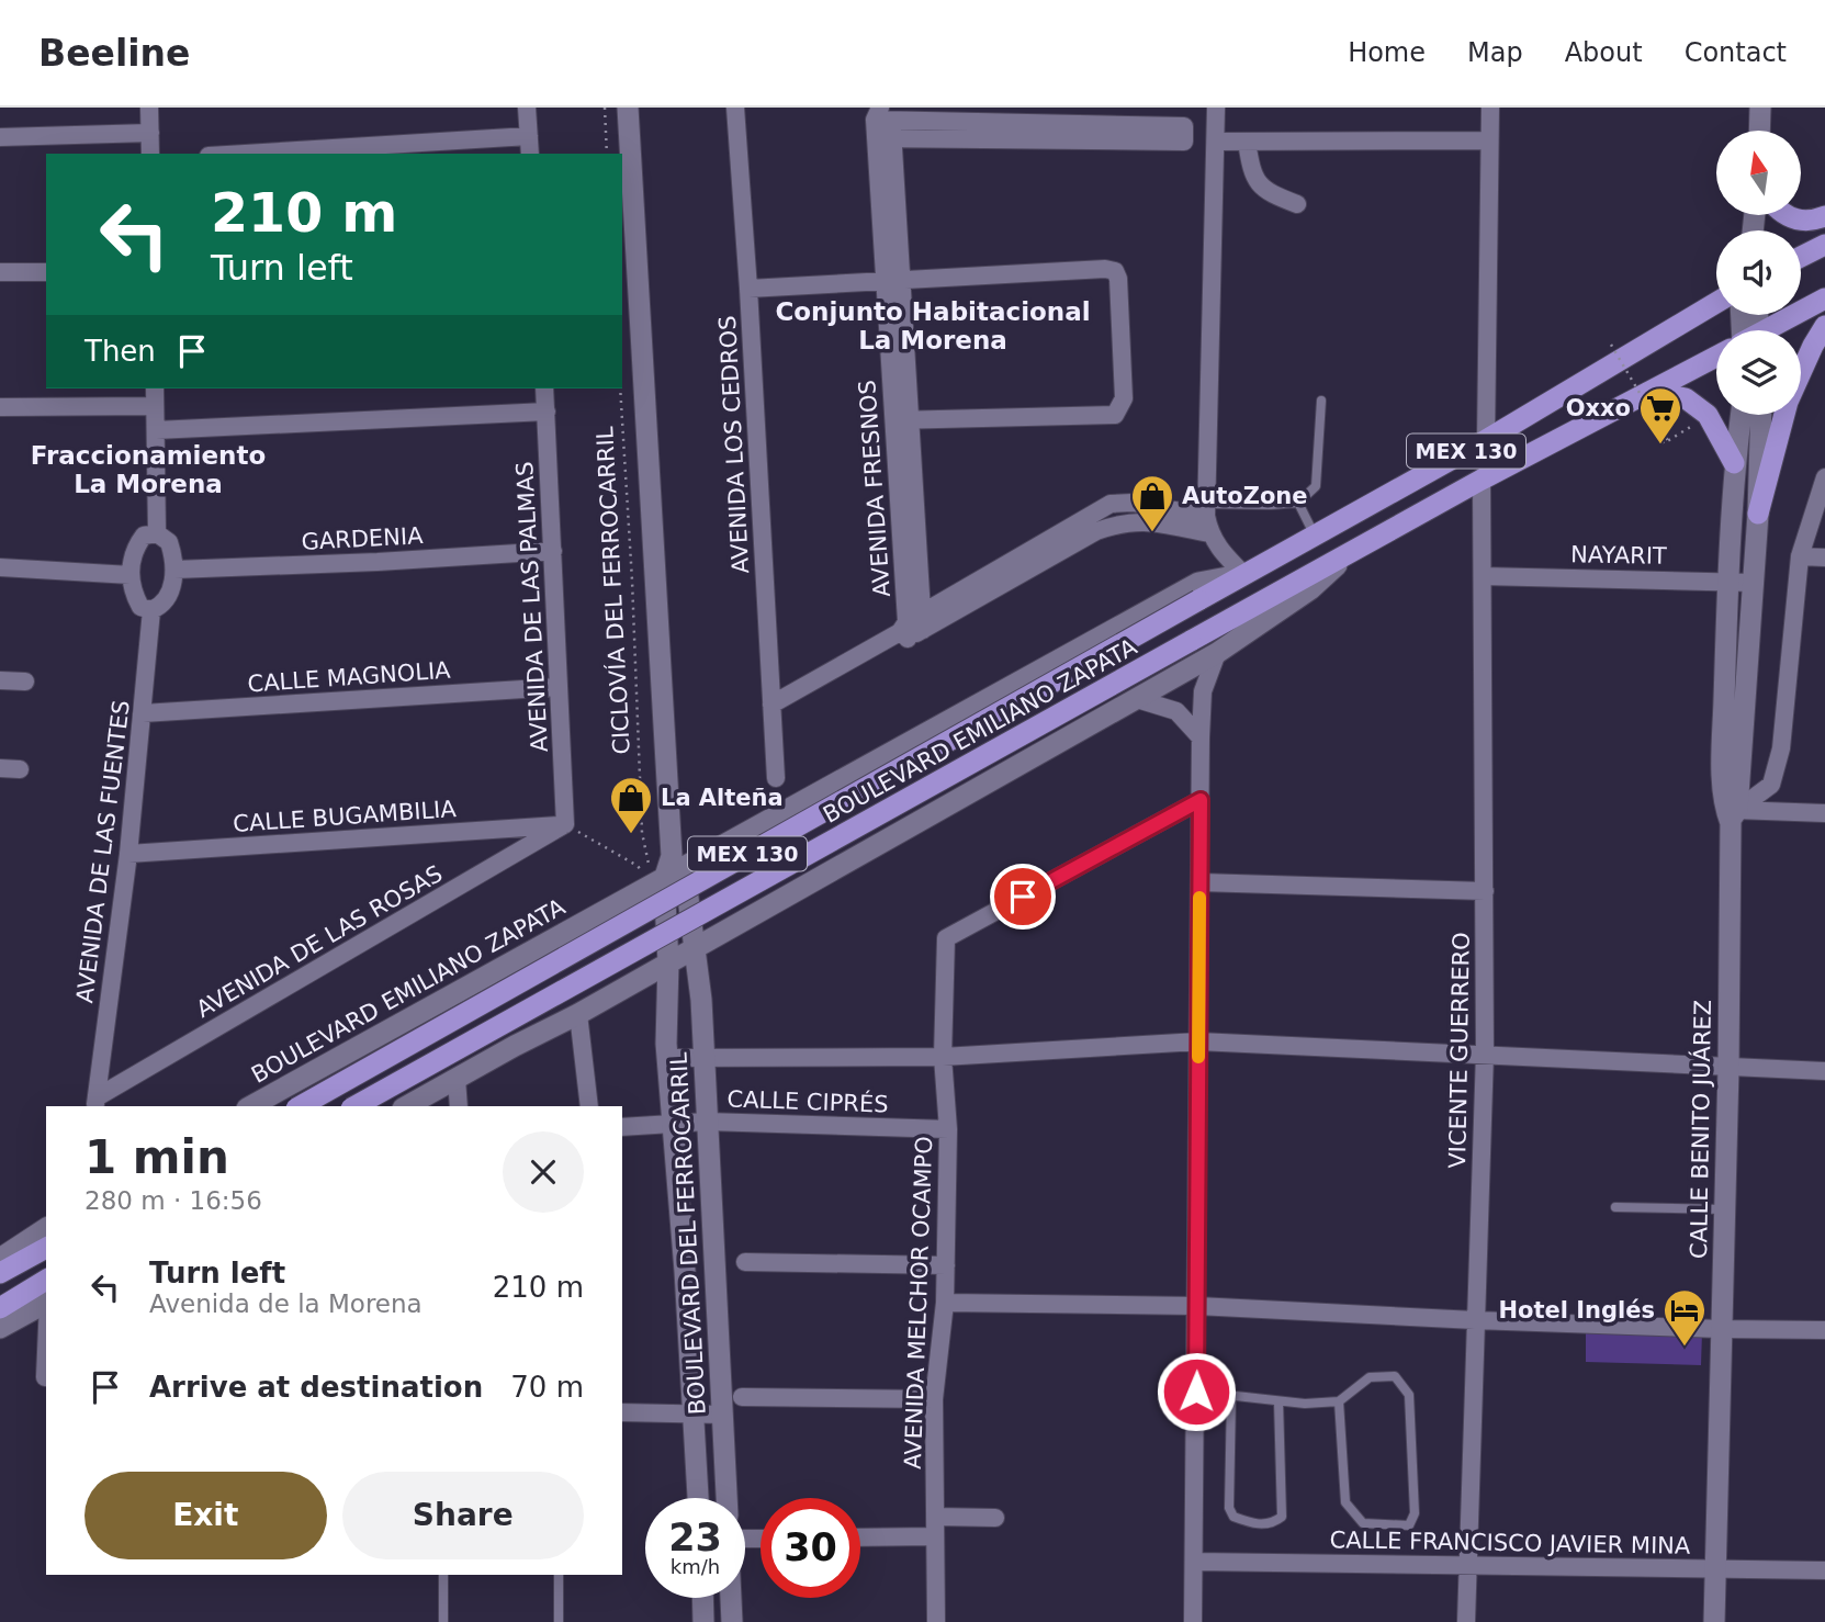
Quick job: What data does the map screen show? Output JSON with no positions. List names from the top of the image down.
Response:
{
  "streets": {
    "main road": ["MEX 130", "BOULEVARD EMILIANO ZAPATA"],
    "street": [
      "AVENIDA LOS CEDROS",
      "AVENIDA FRESNOS",
      "GARDENIA",
      "NAYARIT",
      "AVENIDA DE LAS PALMAS",
      "CALLE MAGNOLIA",
      "CALLE BUGAMBILIA",
      "AVENIDA DE LAS FUENTES",
      "AVENIDA DE LAS ROSAS",
      "VICENTE GUERRERO",
      "CALLE CIPRÉS",
      "CALLE BENITO JUÁREZ",
      "BOULEVARD DEL FERROCARRIL",
      "AVENIDA MELCHOR OCAMPO",
      "CALLE FRANCISCO JAVIER MINA"
    ],
    "path": ["CICLOVÍA DEL FERROCARRIL"]
  },
  "crossings": [
    ["GARDENIA", "AVENIDA DE LAS PALMAS"],
    ["NAYARIT", "VICENTE GUERRERO"],
    ["NAYARIT", "CALLE BENITO JUÁREZ"],
    ["CICLOVÍA DEL FERROCARRIL", "BOULEVARD EMILIANO ZAPATA"],
    ["CICLOVÍA DEL FERROCARRIL", "BOULEVARD DEL FERROCARRIL"],
    ["AVENIDA DE LAS PALMAS", "CALLE MAGNOLIA"],
    ["AVENIDA DE LAS PALMAS", "CALLE BUGAMBILIA"],
    ["AVENIDA DE LAS PALMAS", "AVENIDA DE LAS ROSAS"],
    ["CALLE MAGNOLIA", "AVENIDA DE LAS FUENTES"],
    ["BOULEVARD EMILIANO ZAPATA", "VICENTE GUERRERO"],
    ["BOULEVARD EMILIANO ZAPATA", "BOULEVARD DEL FERROCARRIL"],
    ["CALLE BUGAMBILIA", "AVENIDA DE LAS FUENTES"],
    ["CALLE BUGAMBILIA", "AVENIDA DE LAS ROSAS"],
    ["AVENIDA DE LAS FUENTES", "AVENIDA DE LAS ROSAS"],
    ["VICENTE GUERRERO", "CALLE FRANCISCO JAVIER MINA"],
    ["CALLE CIPRÉS", "BOULEVARD DEL FERROCARRIL"],
    ["CALLE CIPRÉS", "AVENIDA MELCHOR OCAMPO"],
    ["CALLE BENITO JUÁREZ", "CALLE FRANCISCO JAVIER MINA"]
  ],
  "districts": ["Conjunto Habitacional La Morena", "Fraccionamiento La Morena"],
  "places": {
    "supermarket": ["Oxxo"],
    "shop": ["AutoZone", "La Alteña"],
    "hotel": ["Hotel Inglés"]
  },
  "north": "top",
  "page": {
    "header": "Beeline",
    "nav": [
      "Home",
      "Map",
      "About",
      "Contact"
    ],
    "turn": ["210 m", "Turn left"],
    "then": "Then",
    "heading": ["1 min", "280 m · 16:56"],
    "list": [
      {
        "name": "Turn left",
        "note": "Avenida de la Morena",
        "value": "210 m"
      },
      {
        "name": "Arrive at destination",
        "value": "70 m"
      }
    ],
    "buttons": ["Exit", "Share"],
    "speed": "23 km/h",
    "limit": "30"
  }
}
